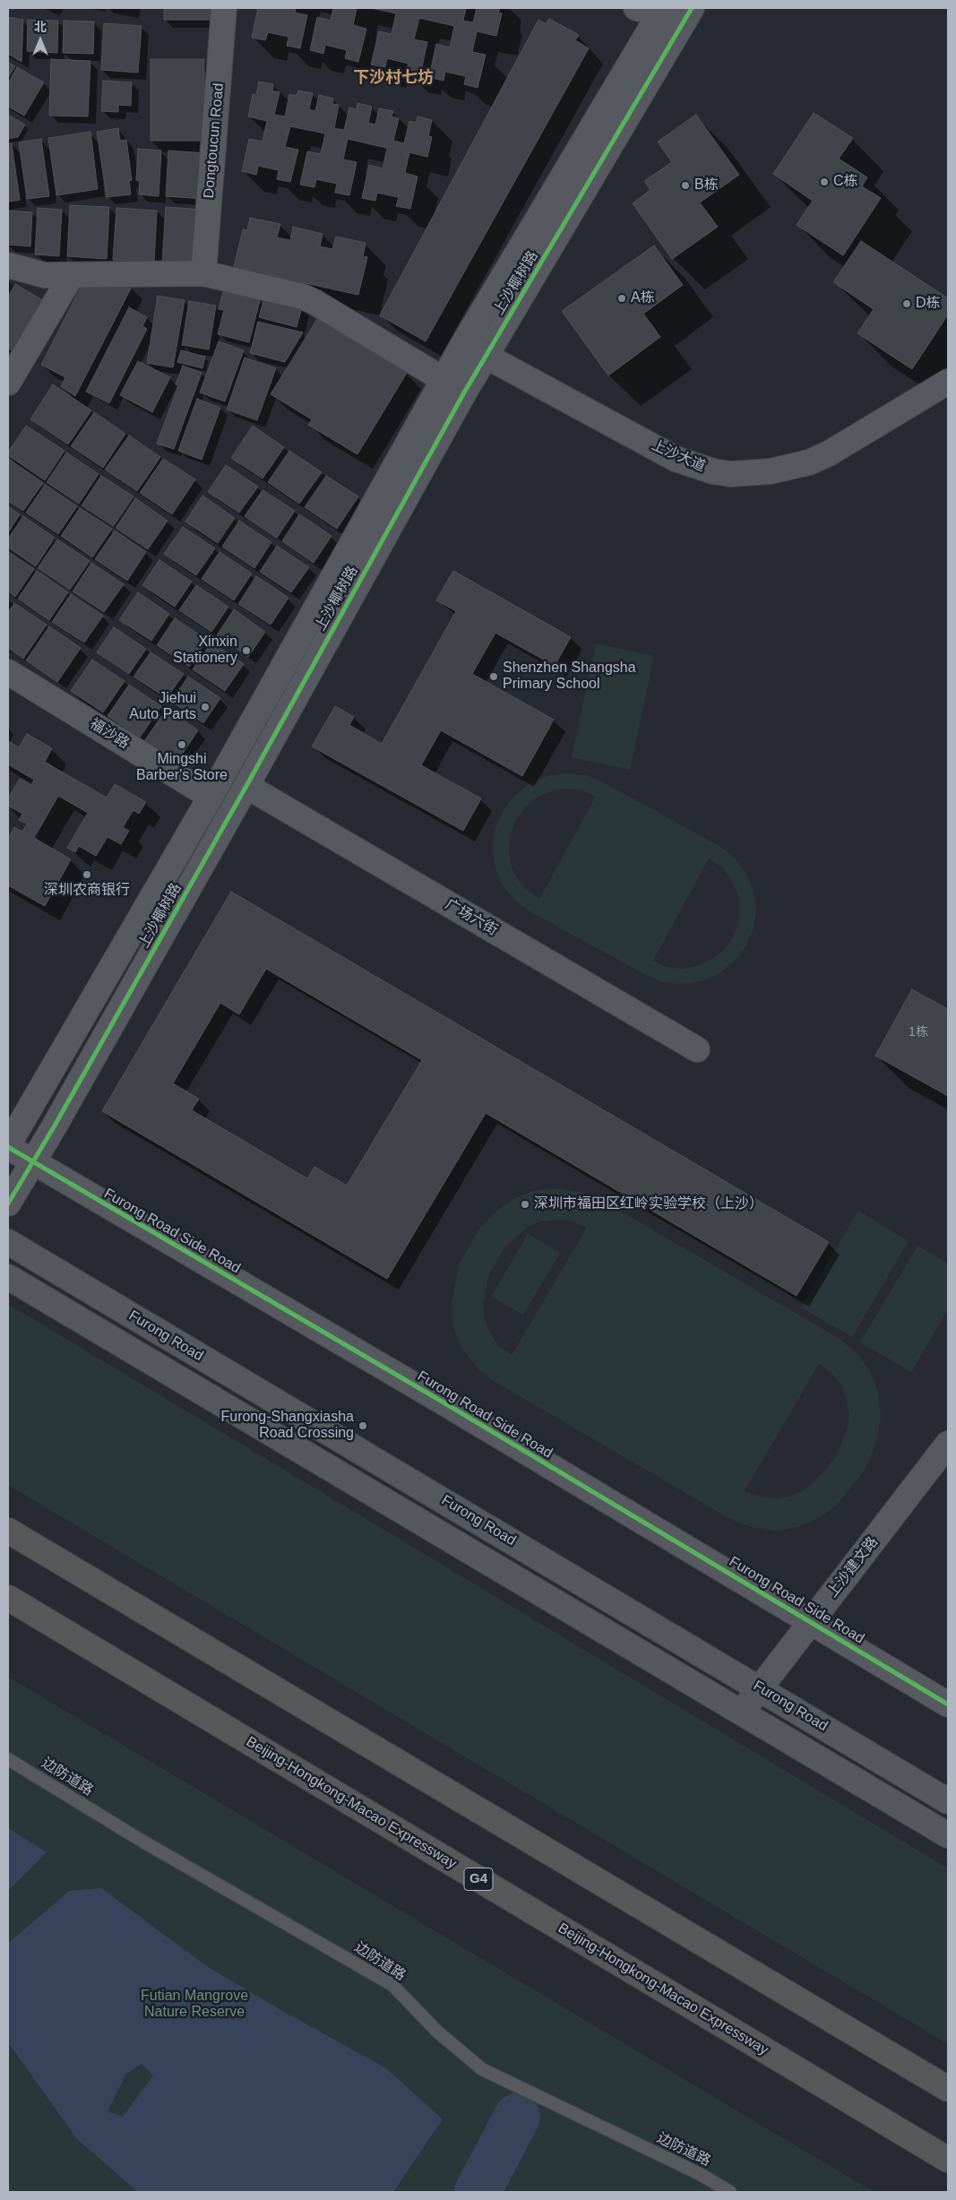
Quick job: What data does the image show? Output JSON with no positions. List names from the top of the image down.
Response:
{
  "streets": {
    "highway": ["Beijing-Hongkong-Macao Expressway", "G4"],
    "main road": ["Furong Road"],
    "street": [
      "Dongtoucun Road",
      "上沙椰树路",
      "上沙大道",
      "福沙路",
      "广场六街",
      "Furong Road Side Road",
      "上沙建文路"
    ],
    "lane": ["边防道路"]
  },
  "crossings": [
    ["上沙椰树路", "上沙大道"],
    ["上沙椰树路", "福沙路"],
    ["上沙椰树路", "广场六街"],
    ["上沙椰树路", "Furong Road Side Road"],
    ["Furong Road Side Road", "上沙建文路"],
    ["Furong Road", "上沙建文路"]
  ],
  "districts": ["下沙村七坊"],
  "parks": ["Futian Mangrove Nature Reserve"],
  "places": [
    "C栋",
    "B栋",
    "A栋",
    "D栋",
    "Xinxin Stationery",
    "Shenzhen Shangsha Primary School",
    "Jiehui Auto Parts",
    "Mingshi Barber's Store",
    "深圳农商银行",
    "深圳市福田区红岭实验学校（上沙）",
    "Furong-Shangxiasha Road Crossing"
  ],
  "house_numbers": ["1栋"],
  "north": "top"
}
